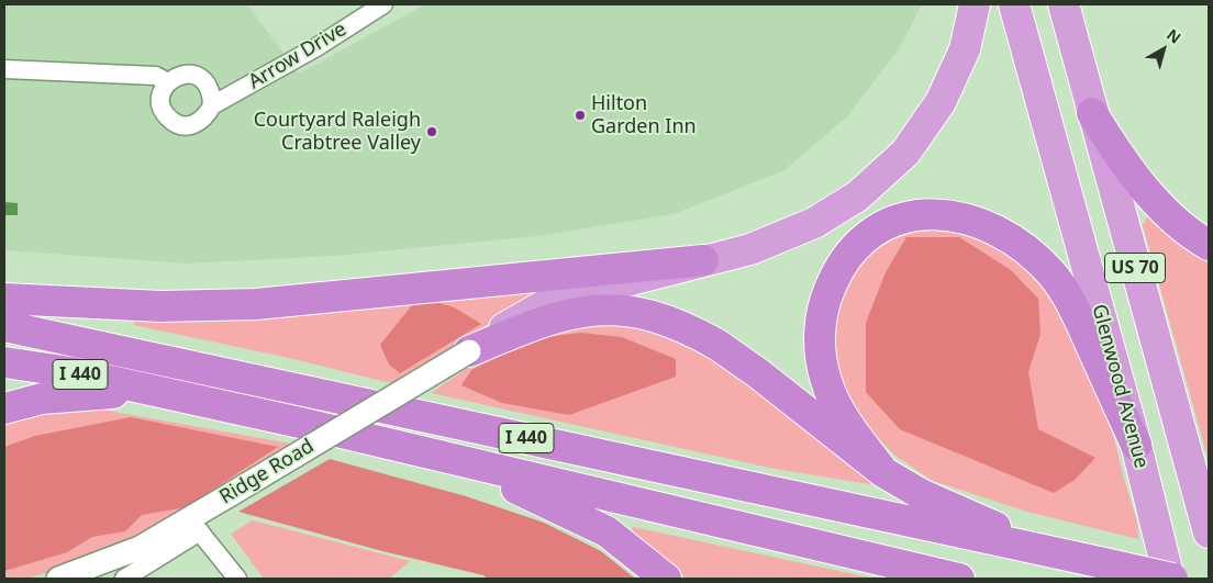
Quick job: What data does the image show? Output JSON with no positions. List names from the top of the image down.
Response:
{
  "streets": {
    "highway": ["US 70", "I 440", "Glenwood Avenue"],
    "street": ["Arrow Drive", "Ridge Road"]
  },
  "crossings": [
    ["I 440", "Glenwood Avenue"]
  ],
  "places": ["Hilton Garden Inn", "Courtyard Raleigh Crabtree Valley"],
  "north": "top right"
}
